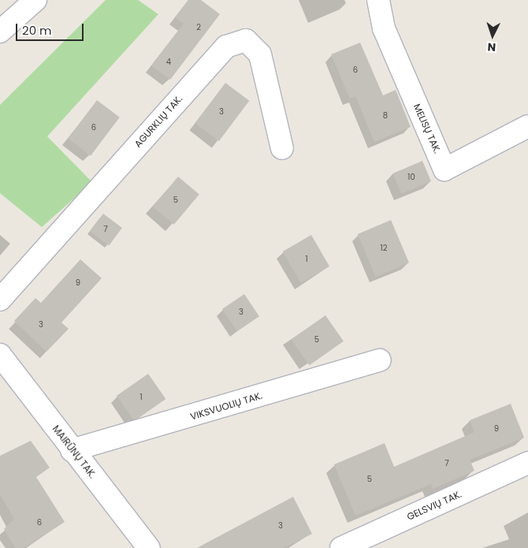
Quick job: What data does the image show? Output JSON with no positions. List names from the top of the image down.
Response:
{
  "streets": {
    "street": [
      "AGURKLIŲ TAK.",
      "MELISŲ TAK.",
      "VIKSVUOLIŲ TAK.",
      "MAIRŪNŲ TAK.",
      "GELSVIŲ TAK."
    ]
  },
  "crossings": [
    ["VIKSVUOLIŲ TAK.", "MAIRŪNŲ TAK."]
  ],
  "house_numbers": [
    "2",
    "4",
    "6",
    "3",
    "8",
    "6",
    "10",
    "5",
    "7",
    "12",
    "1",
    "9",
    "3",
    "3",
    "5",
    "1",
    "9",
    "7",
    "5",
    "6",
    "3"
  ],
  "scale_bar": "20 m",
  "north": "bottom"
}
